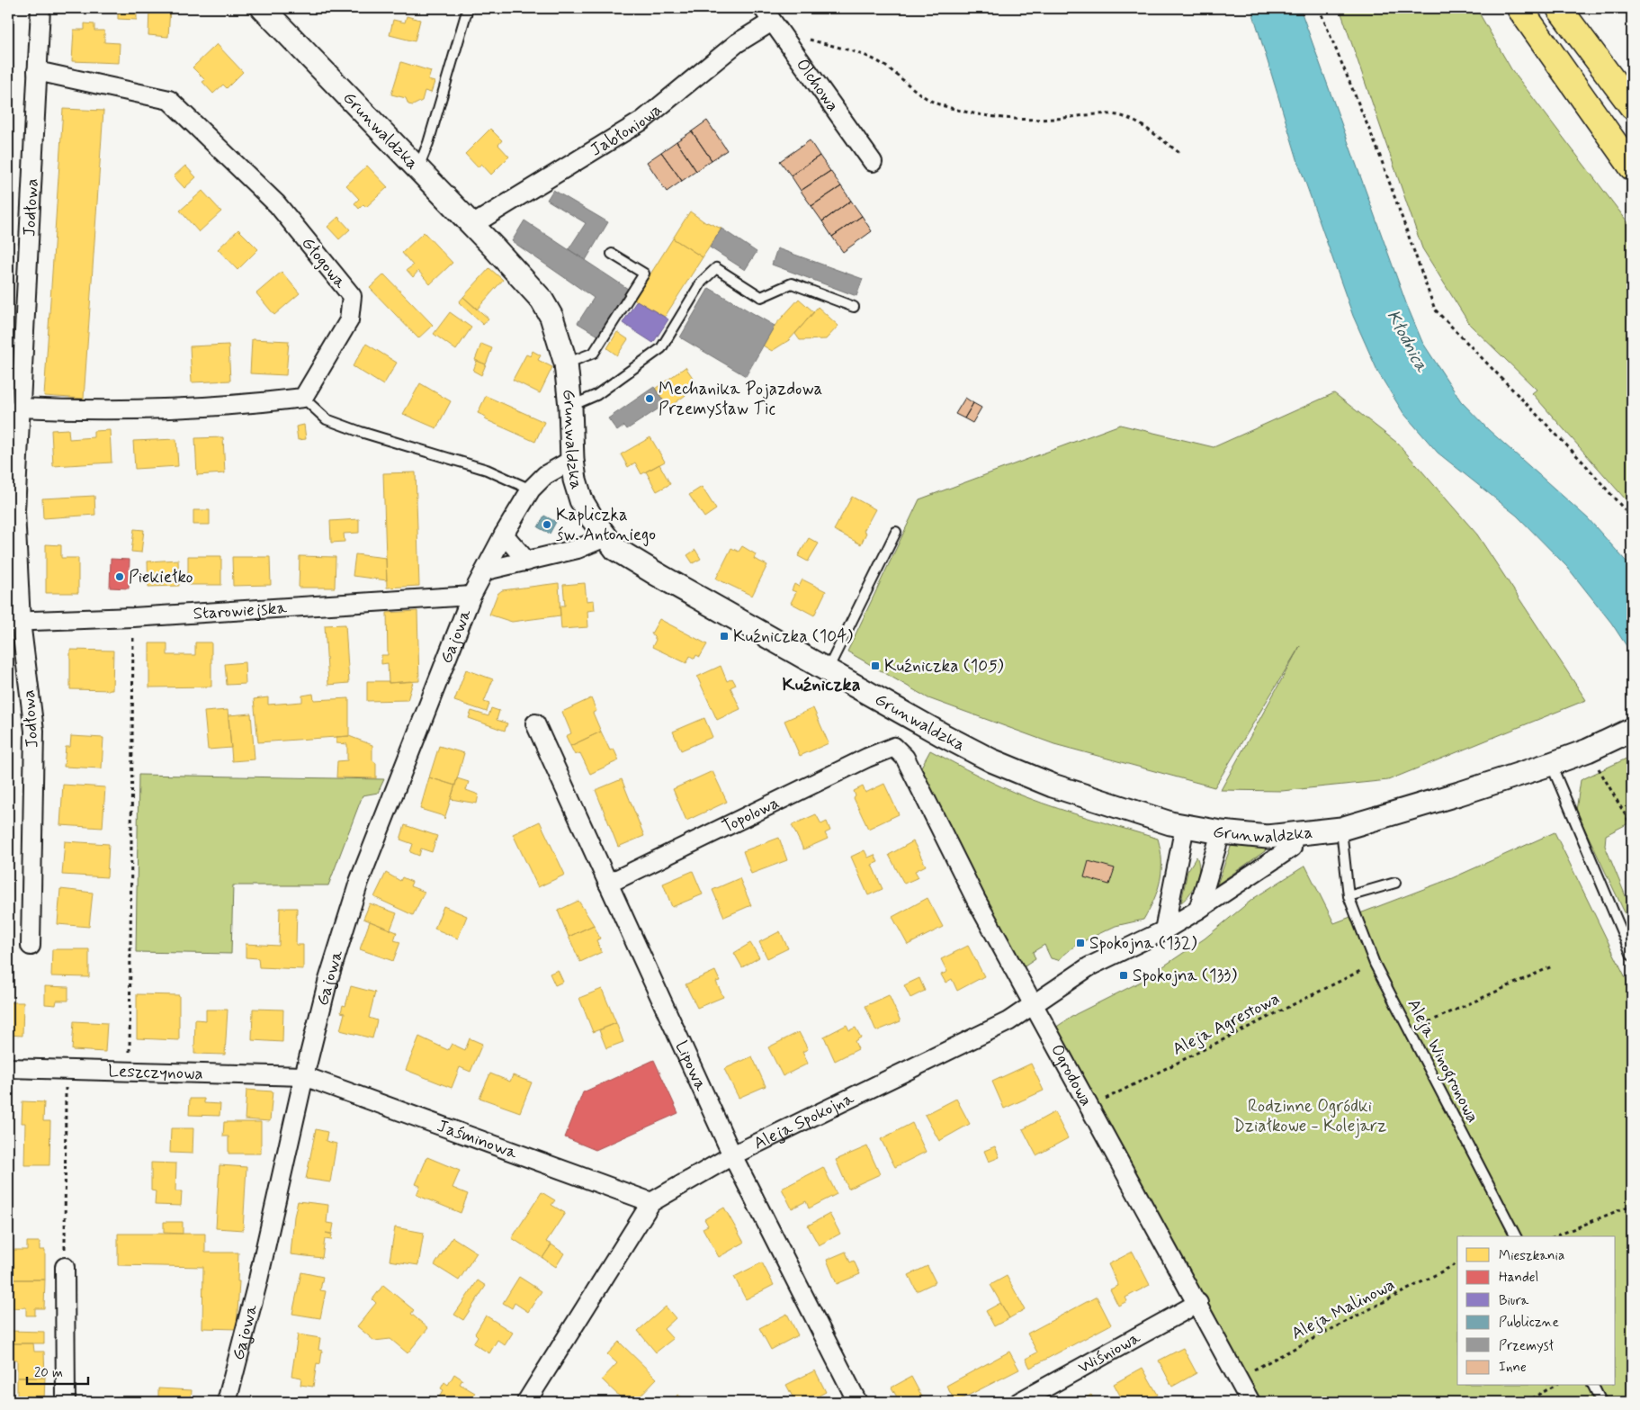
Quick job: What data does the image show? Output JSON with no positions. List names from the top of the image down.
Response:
{
  "streets": {
    "street": [
      "Olchowa",
      "Jabłoniowa",
      "Grunwaldzka",
      "Jodłowa",
      "Głogowa",
      "Starowiejska",
      "Gajowa",
      "Topolowa",
      "Lipowa",
      "Leszczynowa",
      "Ogrodowa",
      "Aleja Spokojna",
      "Jaśminowa",
      "Wiśniowa"
    ],
    "lane": ["Aleja Winogronowa"],
    "path": ["Aleja Agrestowa", "Aleja Malinowa"]
  },
  "crossings": [
    ["Olchowa", "Jabłoniowa"],
    ["Jabłoniowa", "Grunwaldzka"],
    ["Grunwaldzka", "Gajowa"],
    ["Grunwaldzka", "Aleja Winogronowa"],
    ["Grunwaldzka", "Aleja Spokojna"],
    ["Jodłowa", "Głogowa"],
    ["Jodłowa", "Starowiejska"],
    ["Starowiejska", "Gajowa"],
    ["Gajowa", "Leszczynowa"],
    ["Gajowa", "Jaśminowa"],
    ["Topolowa", "Lipowa"],
    ["Topolowa", "Ogrodowa"],
    ["Aleja Agrestowa", "Aleja Winogronowa"],
    ["Aleja Agrestowa", "Ogrodowa"],
    ["Lipowa", "Aleja Spokojna"],
    ["Leszczynowa", "Jaśminowa"],
    ["Ogrodowa", "Aleja Spokojna"],
    ["Ogrodowa", "Aleja Malinowa"],
    ["Ogrodowa", "Wiśniowa"],
    ["Aleja Spokojna", "Jaśminowa"]
  ],
  "districts": ["Kuźniczka"],
  "water": ["Kłodnica"],
  "parks": ["Rodzinne Ogródki Działkowe - Kolejarz"],
  "places": {
    "other": ["Mechanika Pojazdowa Przemysław Tic", "Kapliczka św. Antoniego", "Piekiełko"],
    "transit": [
      "Kuźniczka (104)",
      "Kuźniczka (105)",
      "Spokojna (132)",
      "Spokojna (133)"
    ]
  },
  "legend": [
    "Mieszkania",
    "Handel",
    "Biura",
    "Publiczne",
    "Przemysł",
    "Inne"
  ],
  "scale_bar": "20 m"
}
